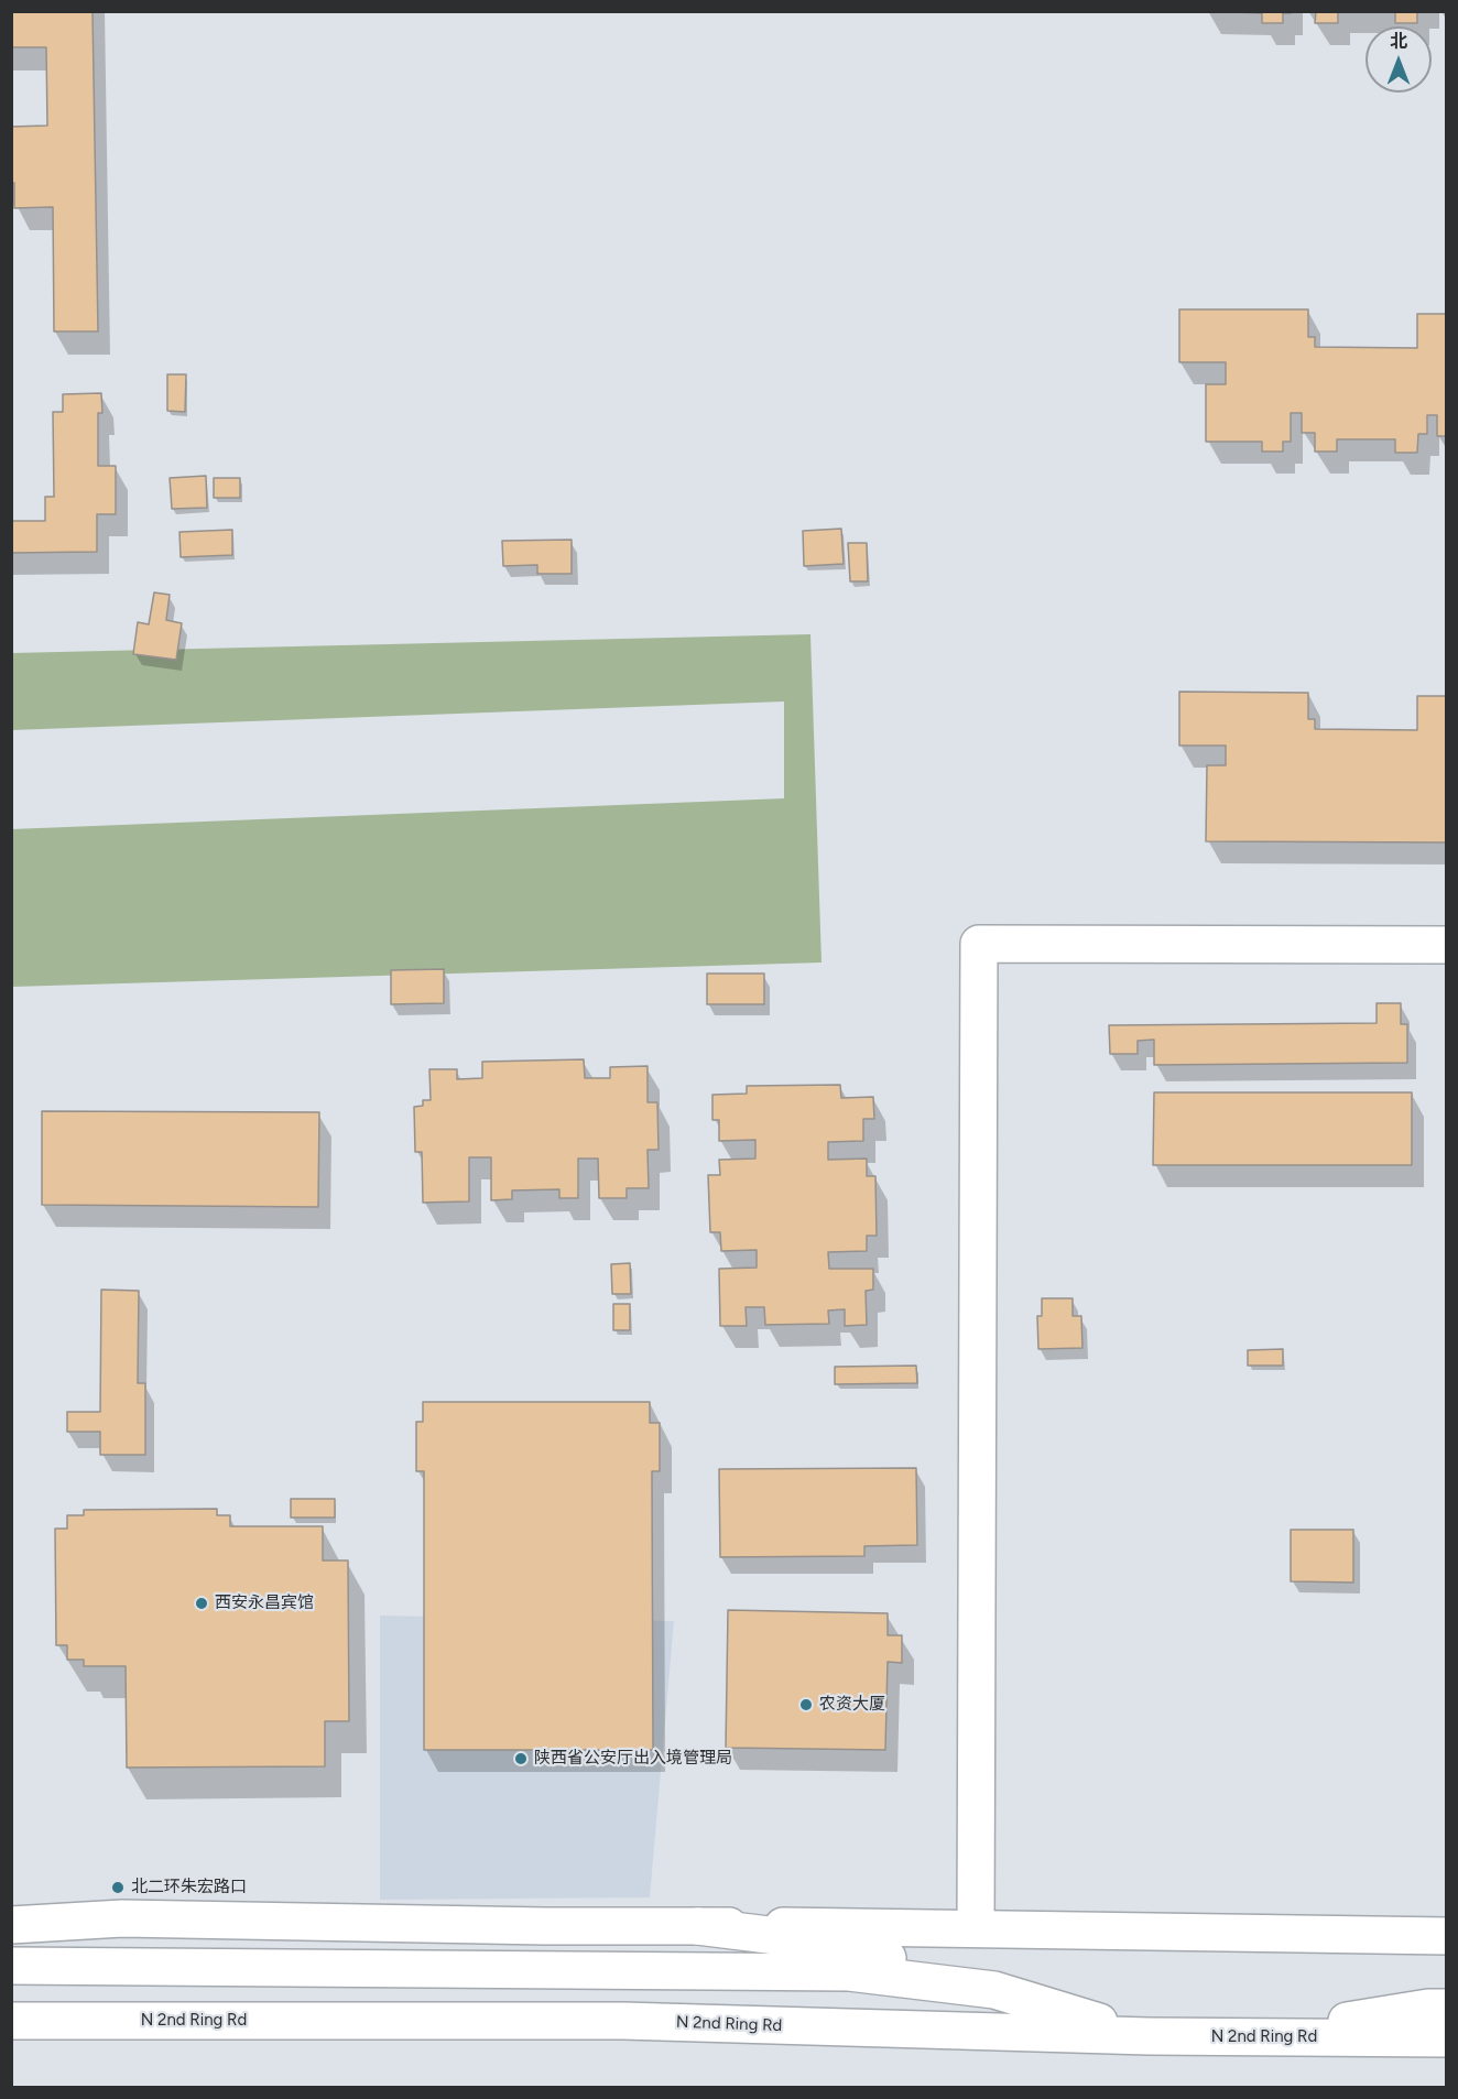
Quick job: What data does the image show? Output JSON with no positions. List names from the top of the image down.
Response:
{
  "streets": {
    "main road": ["N 2nd Ring Rd"]
  },
  "places": [
    "西安永昌宾馆",
    "农资大厦",
    "陕西省公安厅出入境管理局",
    "北二环朱宏路口"
  ],
  "north": "top"
}
